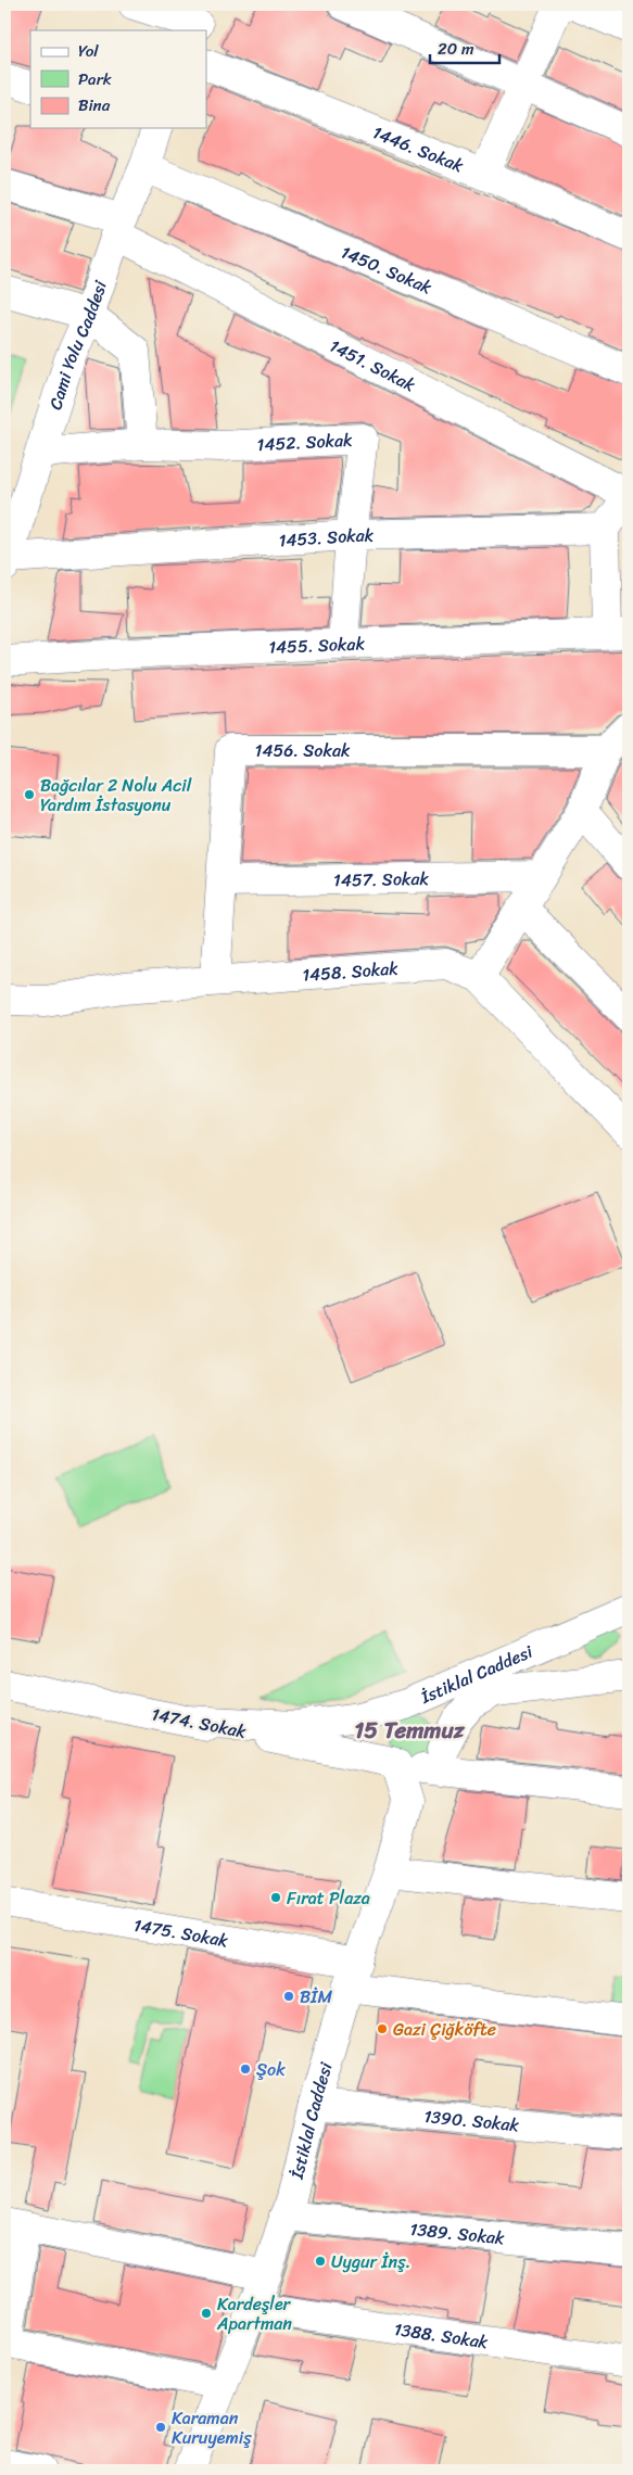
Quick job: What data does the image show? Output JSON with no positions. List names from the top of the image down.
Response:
{
  "streets": {
    "street": [
      "1446. Sokak",
      "1450. Sokak",
      "Cami Yolu Caddesi",
      "1451. Sokak",
      "1452. Sokak",
      "1453. Sokak",
      "1455. Sokak",
      "1456. Sokak",
      "1457. Sokak",
      "1458. Sokak",
      "İstiklal Caddesi",
      "1474. Sokak",
      "1475. Sokak",
      "1390. Sokak",
      "1389. Sokak",
      "1388. Sokak"
    ]
  },
  "crossings": [
    ["1450. Sokak", "Cami Yolu Caddesi"],
    ["Cami Yolu Caddesi", "1451. Sokak"],
    ["Cami Yolu Caddesi", "1452. Sokak"],
    ["Cami Yolu Caddesi", "1453. Sokak"],
    ["1452. Sokak", "1453. Sokak"],
    ["1452. Sokak", "1455. Sokak"],
    ["1456. Sokak", "1457. Sokak"],
    ["1456. Sokak", "1458. Sokak"],
    ["İstiklal Caddesi", "1474. Sokak"],
    ["İstiklal Caddesi", "1475. Sokak"],
    ["İstiklal Caddesi", "1390. Sokak"],
    ["İstiklal Caddesi", "1389. Sokak"],
    ["İstiklal Caddesi", "1388. Sokak"]
  ],
  "districts": ["15 Temmuz"],
  "places": [
    "Bağcılar 2 Nolu Acil Yardım İstasyonu",
    "Fırat Plaza",
    "BİM",
    "Gazi Çiğköfte",
    "Şok",
    "Uygur İnş.",
    "Kardeşler Apartman",
    "Karaman Kuruyemiş"
  ],
  "legend": ["Yol", "Park", "Bina"],
  "scale_bar": "20 m"
}
